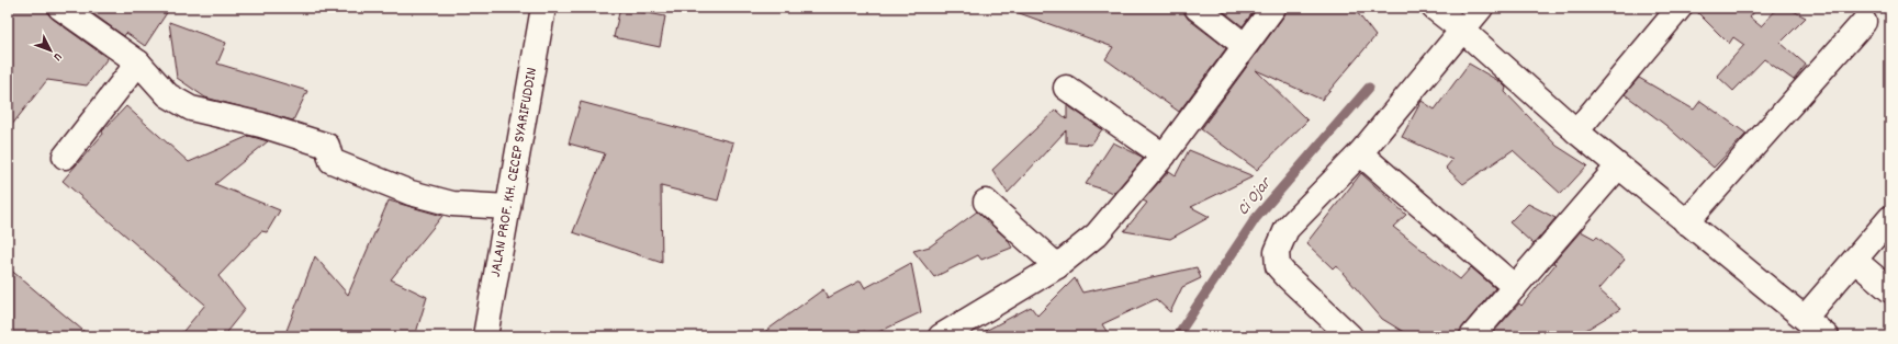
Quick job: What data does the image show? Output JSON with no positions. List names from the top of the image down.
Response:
{
  "streets": {
    "street": ["JALAN PROF. KH. CECEP SYARIFUDDIN"]
  },
  "water": ["Ci Ojar"],
  "north": "bottom right"
}
